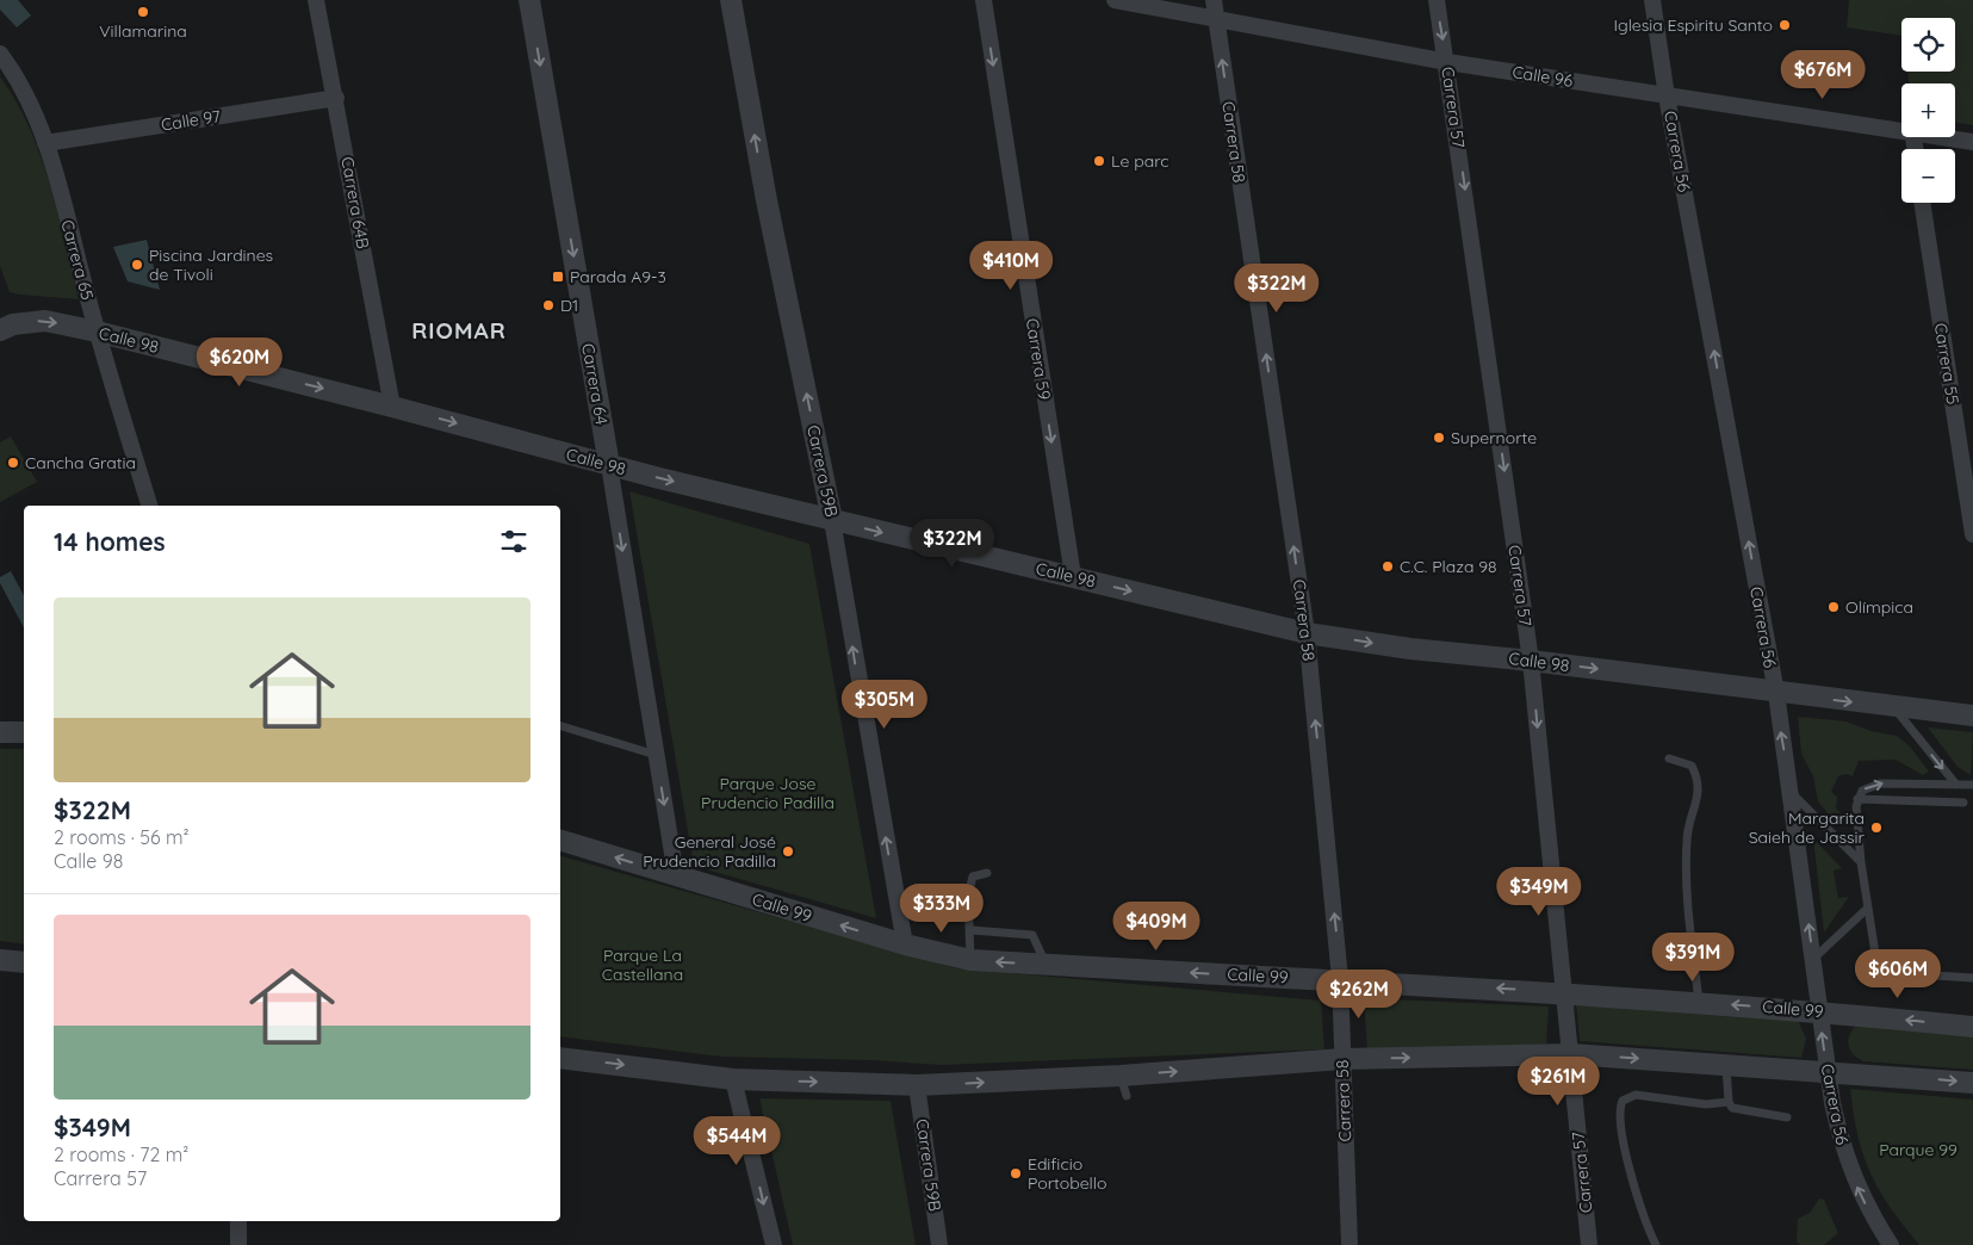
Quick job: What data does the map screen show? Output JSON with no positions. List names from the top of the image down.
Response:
{
  "streets": {
    "street": [
      "Calle 96",
      "Carrera 57",
      "Calle 97",
      "Carrera 58",
      "Carrera 56",
      "Carrera 64B",
      "Carrera 65",
      "Calle 98",
      "Carrera 59",
      "Carrera 55",
      "Carrera 64",
      "Carrera 59B",
      "Calle 99"
    ]
  },
  "crossings": [
    ["Calle 96", "Carrera 57"],
    ["Calle 96", "Carrera 58"],
    ["Calle 96", "Carrera 56"],
    ["Carrera 57", "Calle 98"],
    ["Carrera 57", "Calle 99"],
    ["Calle 97", "Carrera 64B"],
    ["Calle 97", "Carrera 65"],
    ["Carrera 58", "Calle 98"],
    ["Carrera 58", "Calle 99"],
    ["Carrera 56", "Calle 98"],
    ["Carrera 56", "Calle 99"],
    ["Carrera 64B", "Calle 98"],
    ["Carrera 65", "Calle 98"],
    ["Calle 98", "Carrera 59"],
    ["Calle 98", "Carrera 64"],
    ["Calle 98", "Carrera 59B"],
    ["Carrera 64", "Calle 99"],
    ["Carrera 59B", "Calle 99"]
  ],
  "one_way": [
    "Carrera 57",
    "Carrera 58",
    "Carrera 56",
    "Calle 98",
    "Carrera 59",
    "Carrera 64",
    "Carrera 59B"
  ],
  "districts": ["RIOMAR"],
  "parks": ["Parque Jose Prudencio Padilla", "Parque La Castellana", "Parque 99"],
  "places": {
    "other": [
      "Villamarina",
      "Iglesia Espiritu Santo",
      "Le parc",
      "Piscina Jardines de Tivoli",
      "D1",
      "Supernorte",
      "Cancha Gratia",
      "C.C. Plaza 98",
      "Olímpica",
      "Margarita Saieh de Jassir",
      "General José Prudencio Padilla",
      "Edificio Portobello"
    ],
    "transit": ["Parada A9-3"]
  },
  "page": {
    "map_buttons": ["+", "−"],
    "price": [
      "$676M",
      "$410M",
      "$322M",
      "$620M",
      "$322M",
      "$305M",
      "$349M",
      "$333M",
      "$409M",
      "$391M",
      "$606M",
      "$262M",
      "$261M",
      "$544M"
    ],
    "heading": "14 homes",
    "list": [
      {
        "name": "$322M",
        "note": "2 rooms · 56 m² · Calle 98"
      },
      {
        "name": "$349M",
        "note": "2 rooms · 72 m² · Carrera 57"
      }
    ]
  }
}
